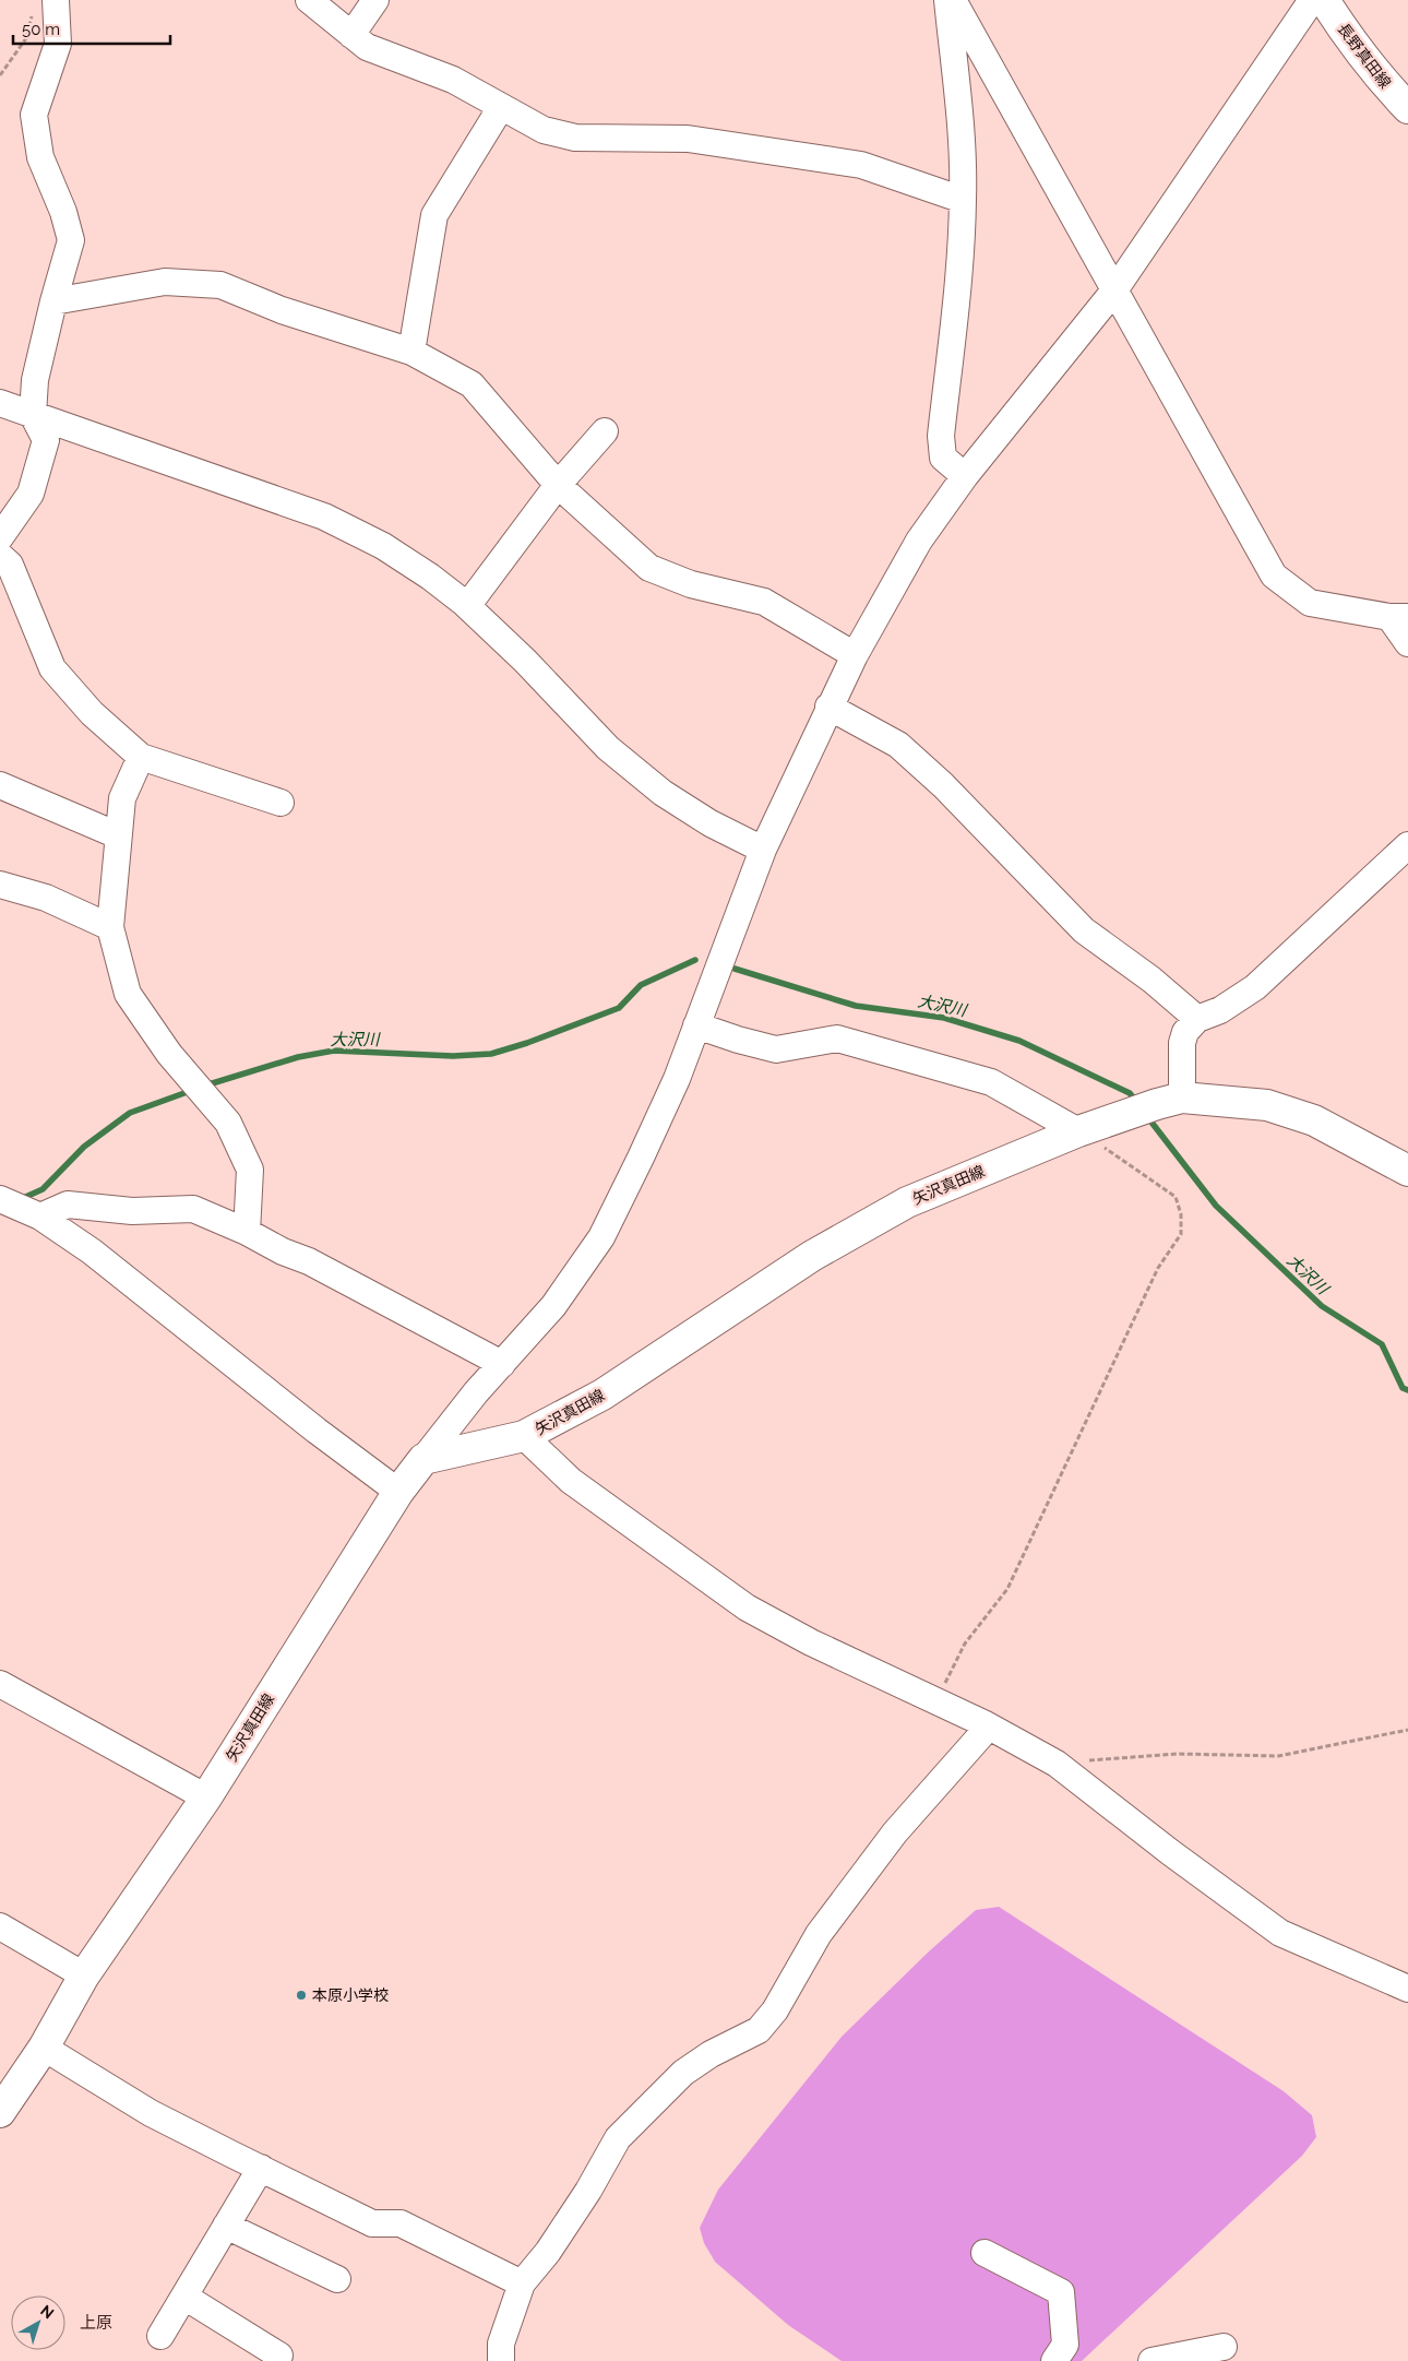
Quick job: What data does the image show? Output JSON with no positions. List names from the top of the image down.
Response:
{
  "streets": {
    "main road": ["長野真田線", "矢沢真田線"]
  },
  "districts": ["上原"],
  "water": ["大沢川"],
  "places": ["本原小学校"],
  "scale_bar": "50 m",
  "north": "top right"
}
